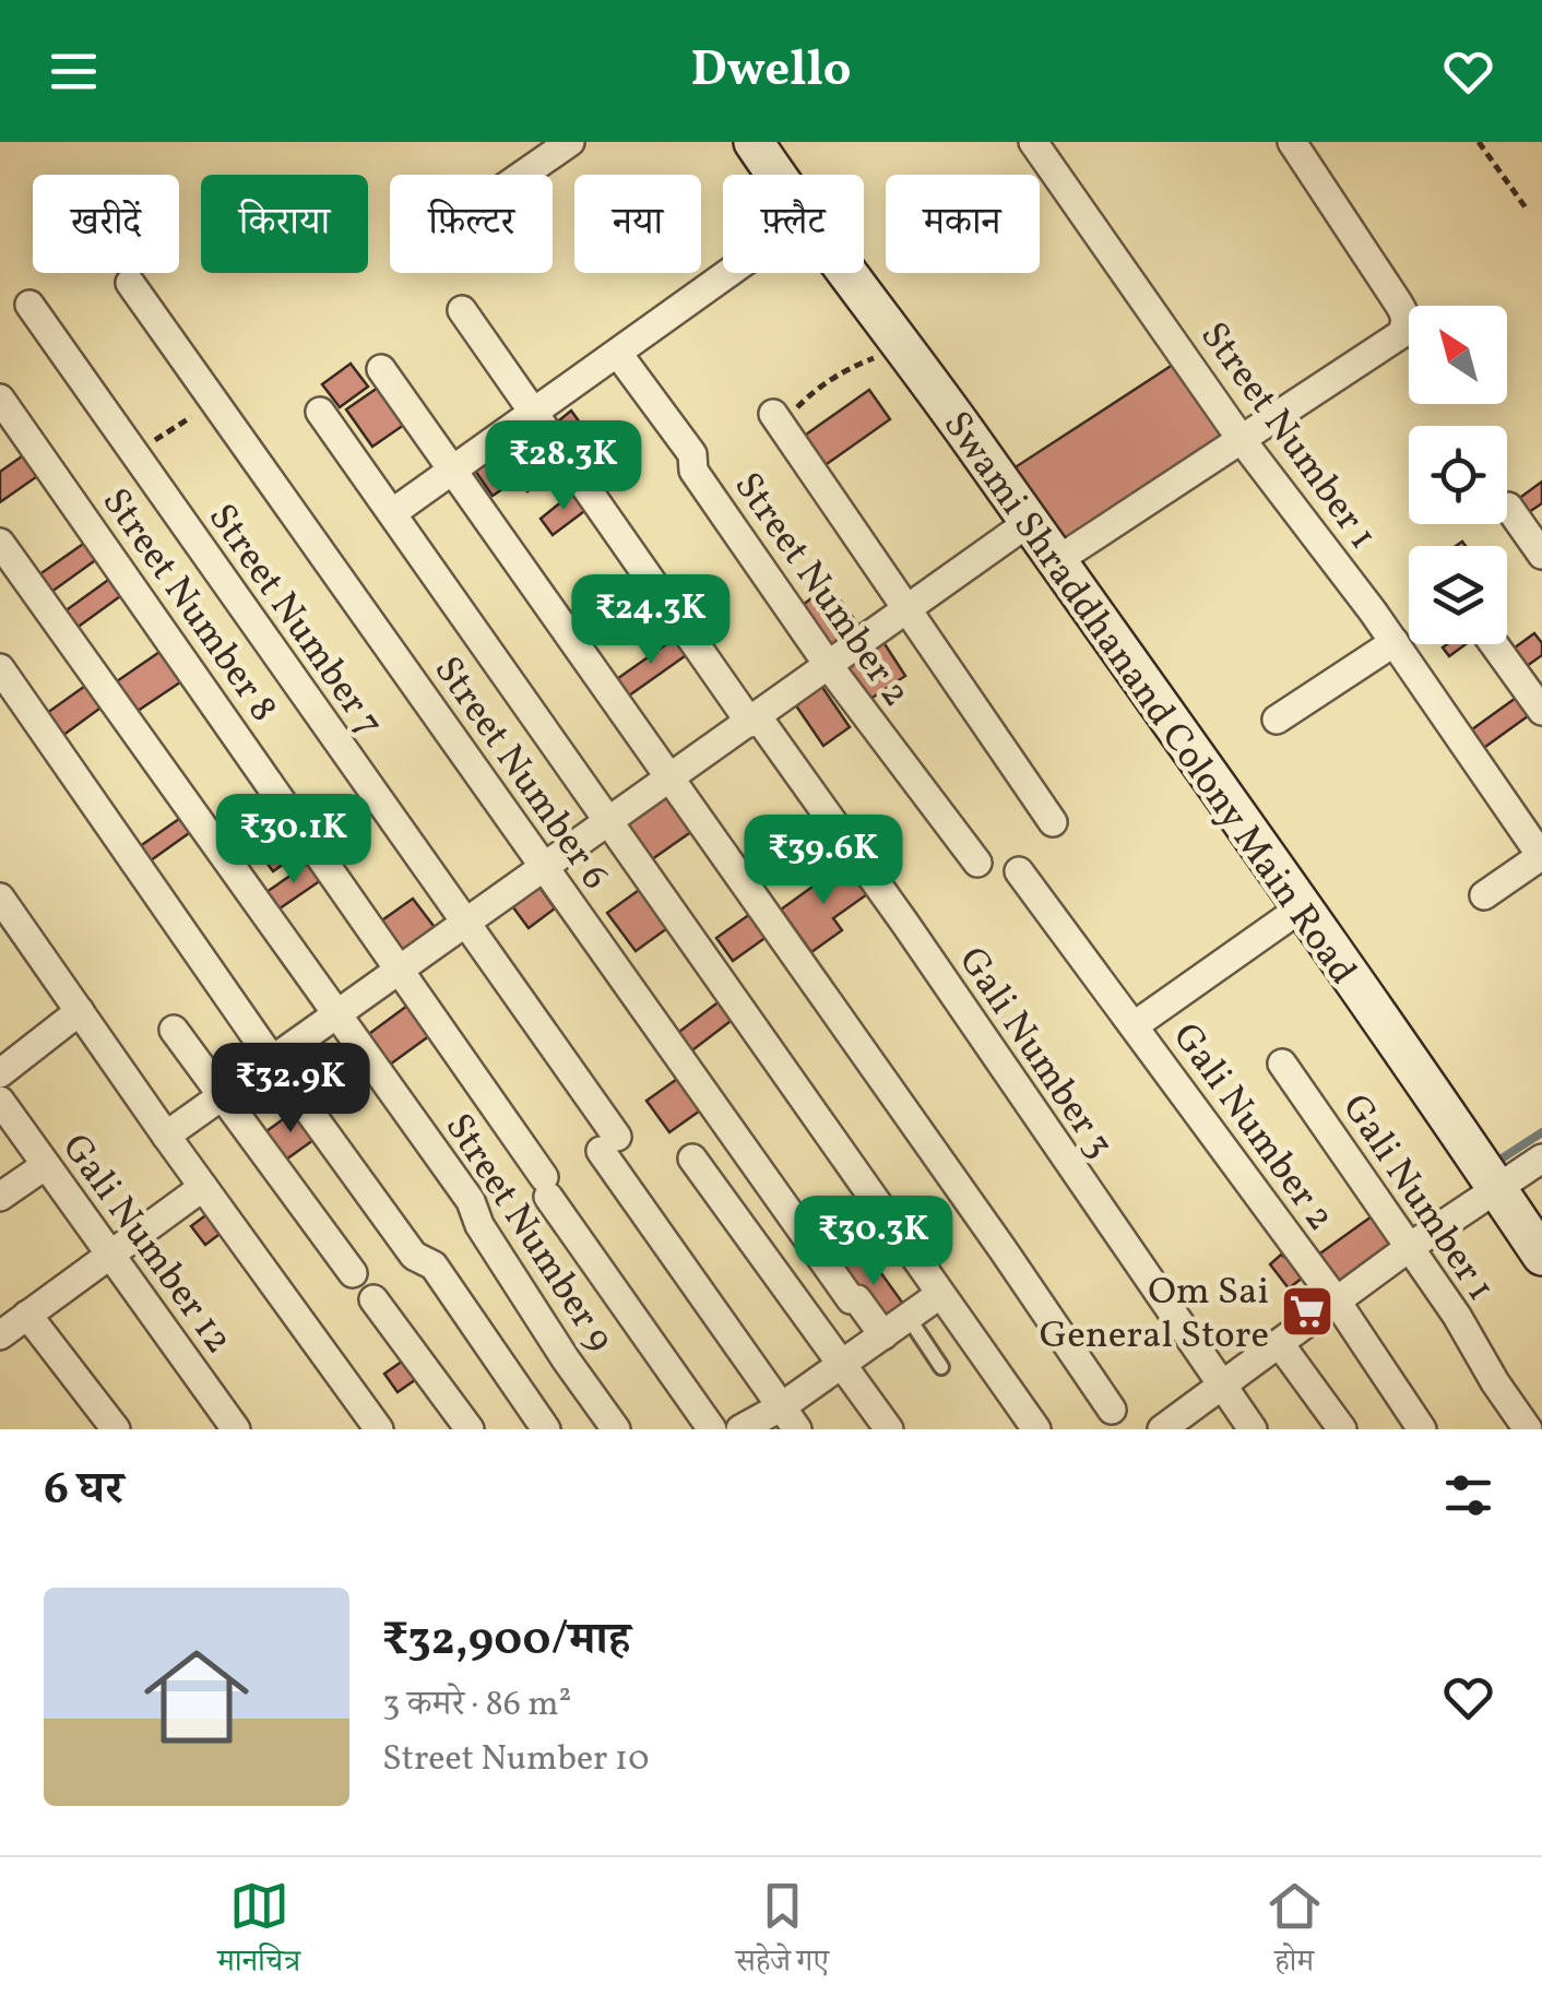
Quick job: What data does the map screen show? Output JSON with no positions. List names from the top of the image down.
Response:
{
  "streets": {
    "street": [
      "Street Number 1",
      "Street Number 2",
      "Street Number 8",
      "Street Number 7",
      "Swami Shraddhanand Colony Main Road",
      "Street Number 6",
      "Gali Number 3",
      "Gali Number 2",
      "Gali Number 1",
      "Street Number 9",
      "Gali Number 12"
    ]
  },
  "places": {
    "supermarket": ["Om Sai General Store"]
  },
  "north": "top left",
  "page": {
    "header": "Dwello",
    "chip": [
      "खरीदें",
      "किराया",
      "फ़िल्टर",
      "नया",
      "फ़्लैट",
      "मकान"
    ],
    "price": [
      "₹28.3K",
      "₹24.3K",
      "₹30.1K",
      "₹39.6K",
      "₹32.9K",
      "₹30.3K"
    ],
    "heading": "6 घर",
    "list": [
      {
        "name": "₹32,900/माह",
        "note": "3 कमरे · 86 m² · Street Number 10"
      }
    ],
    "tabs": ["मानचित्र", "सहेजे गए", "होम"]
  }
}
